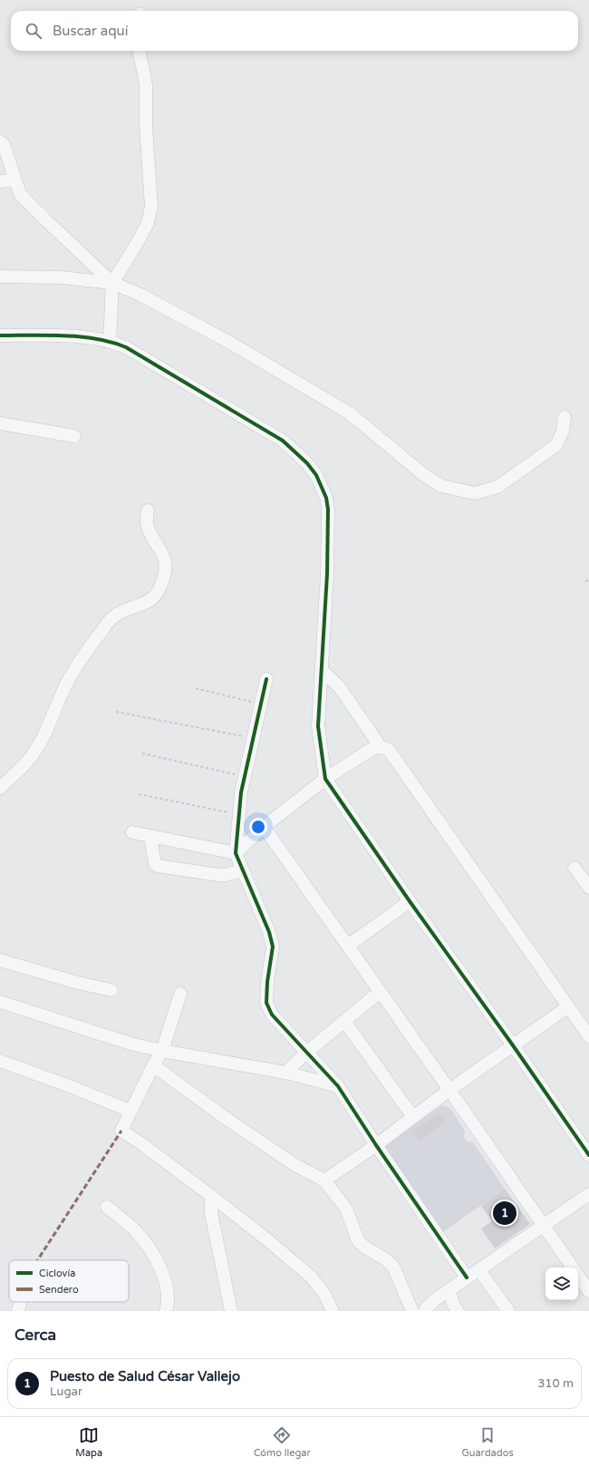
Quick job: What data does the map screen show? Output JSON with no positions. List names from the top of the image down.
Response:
{
  "legend": ["Ciclovía", "Sendero"],
  "page": {
    "search": "Buscar aquí",
    "pins": "1",
    "heading": "Cerca",
    "list": [
      {
        "mark": "1",
        "name": "Puesto de Salud César Vallejo",
        "note": "Lugar",
        "value": "310 m"
      }
    ],
    "nav": ["Mapa", "Cómo llegar", "Guardados"]
  }
}
